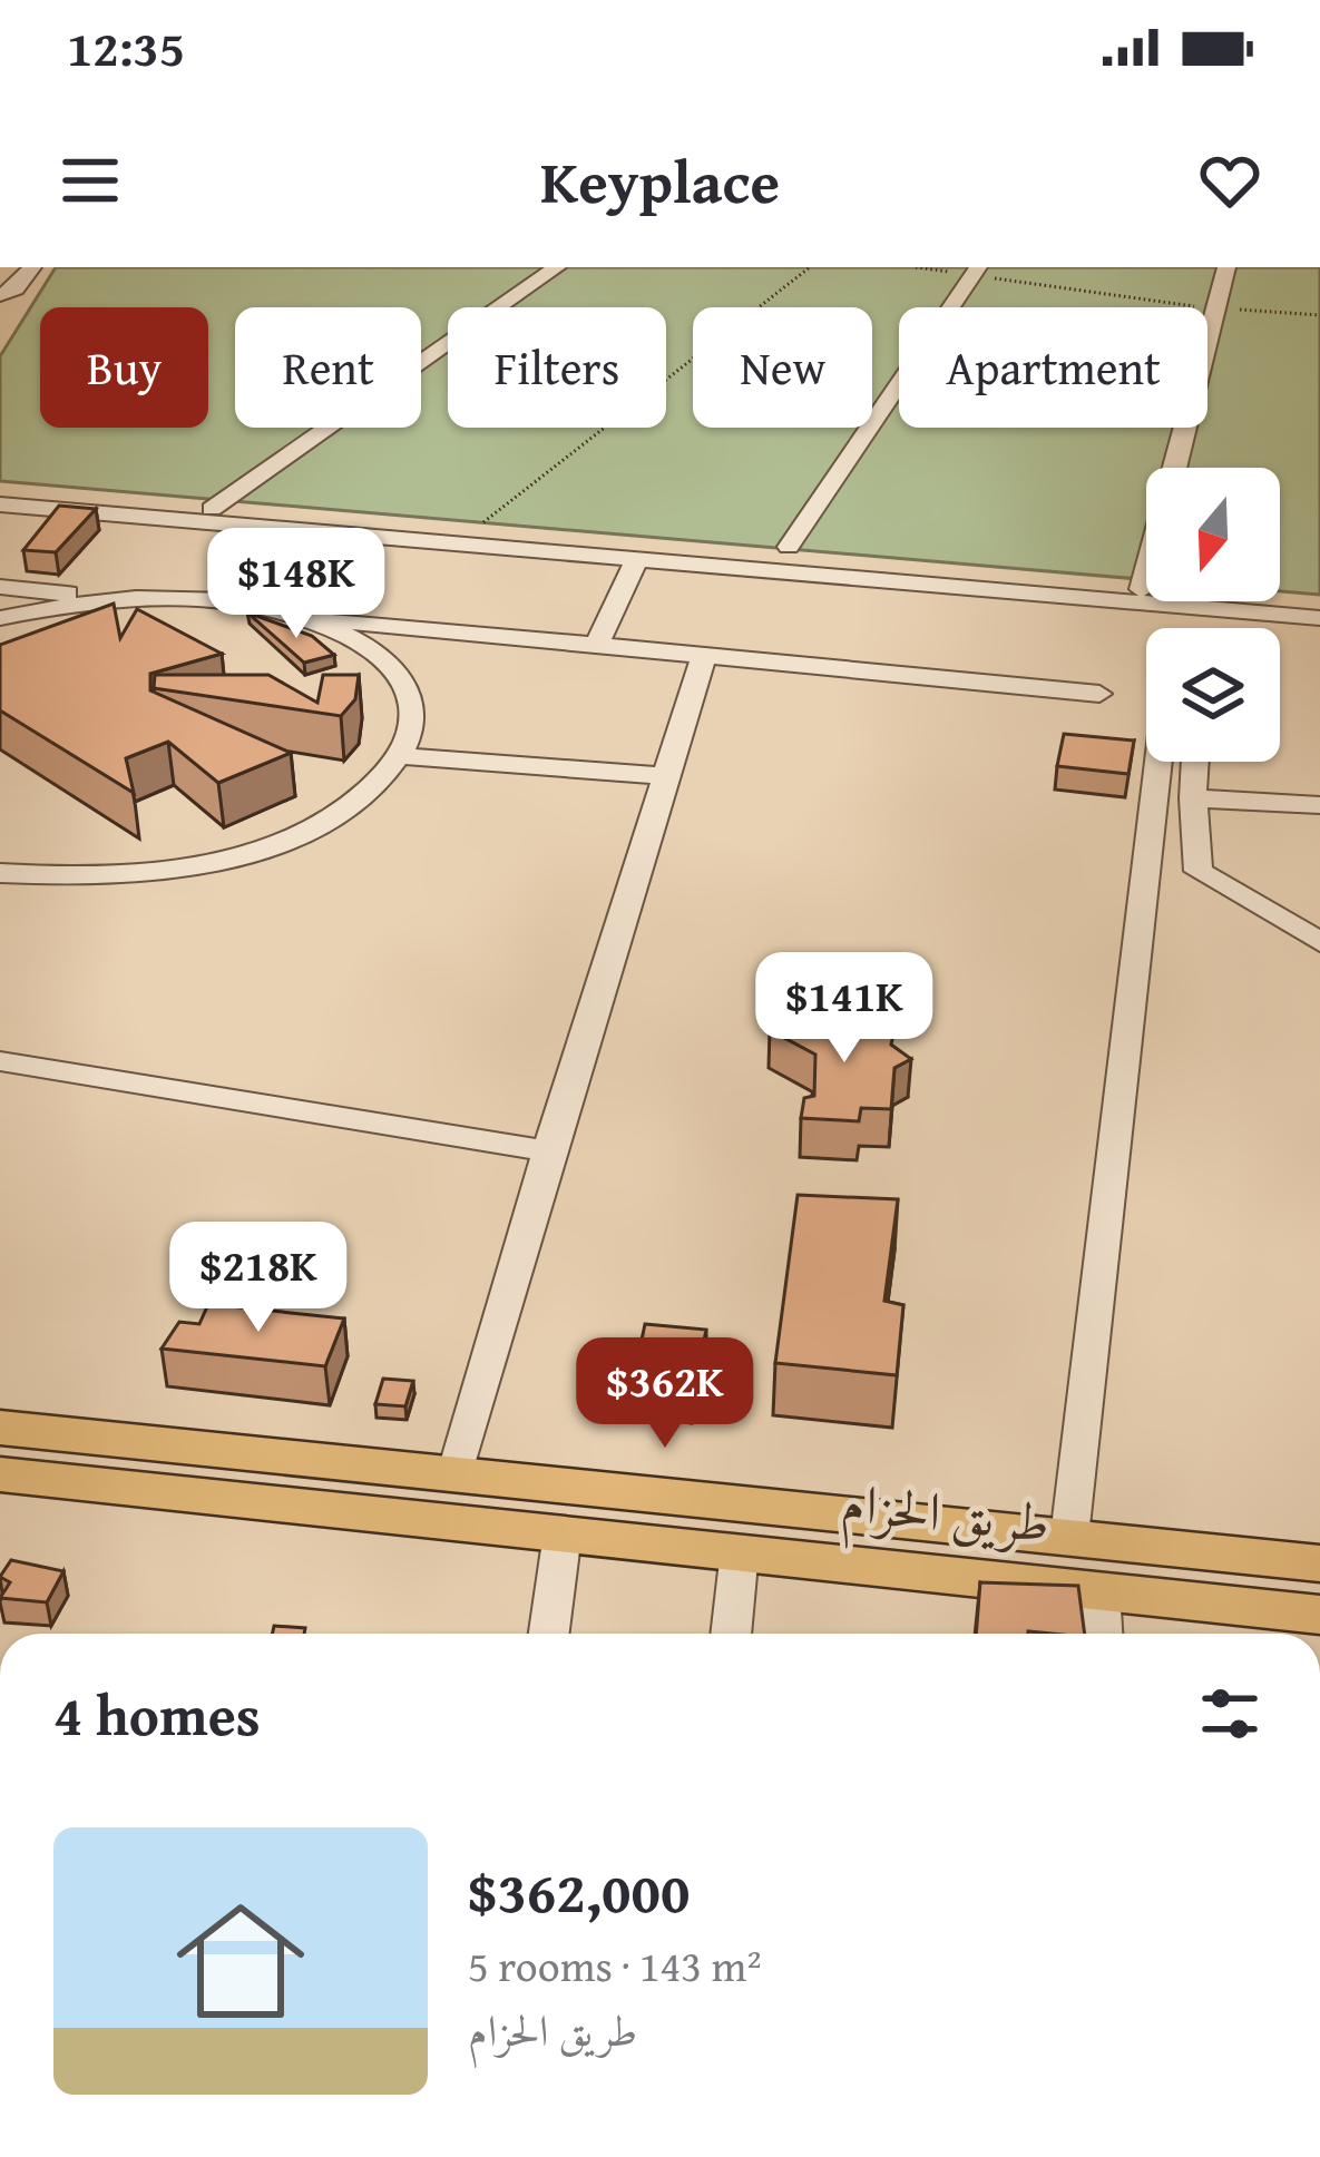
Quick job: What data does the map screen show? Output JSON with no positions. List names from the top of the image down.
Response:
{
  "streets": {
    "main road": ["طريق الحزام"]
  },
  "north": "bottom",
  "page": {
    "status": "12:35",
    "header": "Keyplace",
    "chip": [
      "Buy",
      "Rent",
      "Filters",
      "New",
      "Apartment"
    ],
    "price": [
      "$148K",
      "$141K",
      "$218K",
      "$362K"
    ],
    "heading": "4 homes",
    "list": [
      {
        "name": "$362,000",
        "note": "5 rooms · 143 m² · طريق الحزام"
      }
    ]
  }
}
